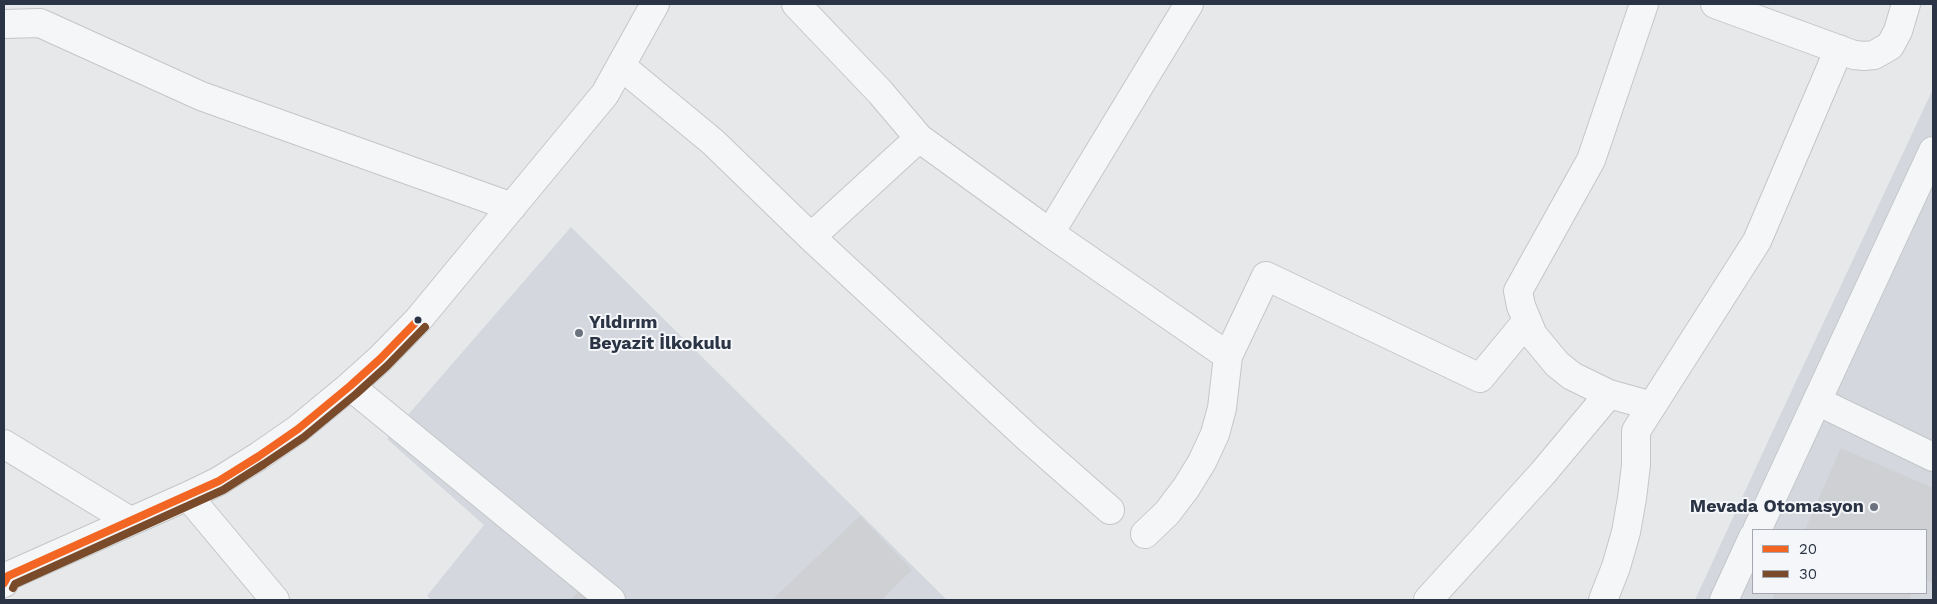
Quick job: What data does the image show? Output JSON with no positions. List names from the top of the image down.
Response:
{
  "places": ["Yıldırım Beyazit İlkokulu", "Mevada Otomasyon"],
  "lines": ["transit line 20", "transit line 30"],
  "legend": ["20", "30"]
}
